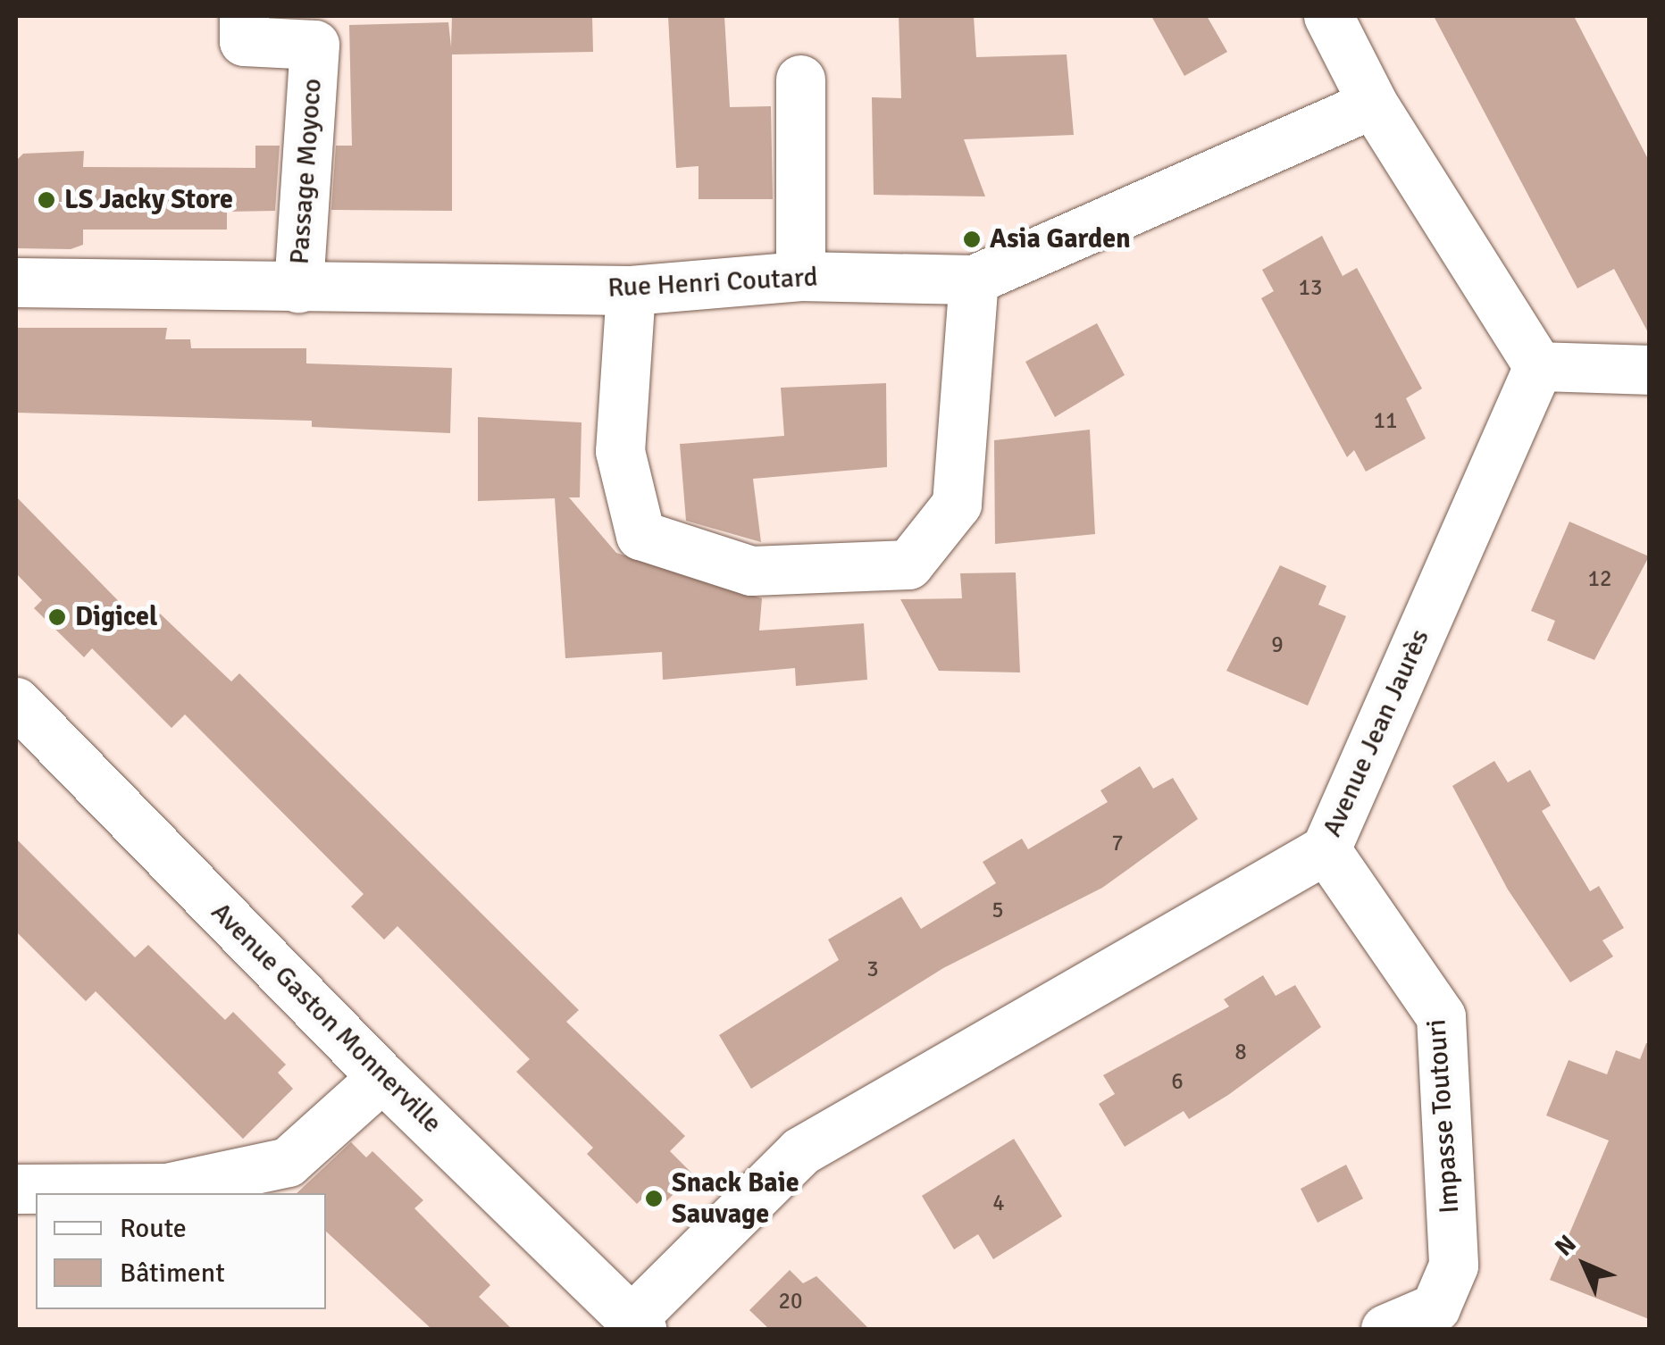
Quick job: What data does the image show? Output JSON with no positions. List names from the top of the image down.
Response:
{
  "streets": {
    "street": [
      "Passage Moyoco",
      "Rue Henri Coutard",
      "Avenue Jean Jaurès",
      "Avenue Gaston Monnerville",
      "Impasse Toutouri"
    ]
  },
  "crossings": [
    ["Passage Moyoco", "Rue Henri Coutard"],
    ["Avenue Jean Jaurès", "Avenue Gaston Monnerville"],
    ["Avenue Jean Jaurès", "Impasse Toutouri"]
  ],
  "places": [
    "LS Jacky Store",
    "Asia Garden",
    "Digicel",
    "Snack Baie Sauvage"
  ],
  "house_numbers": [
    "13",
    "11",
    "12",
    "9",
    "7",
    "5",
    "3",
    "8",
    "6",
    "4",
    "20"
  ],
  "legend": ["Route", "Bâtiment"],
  "north": "top left"
}
